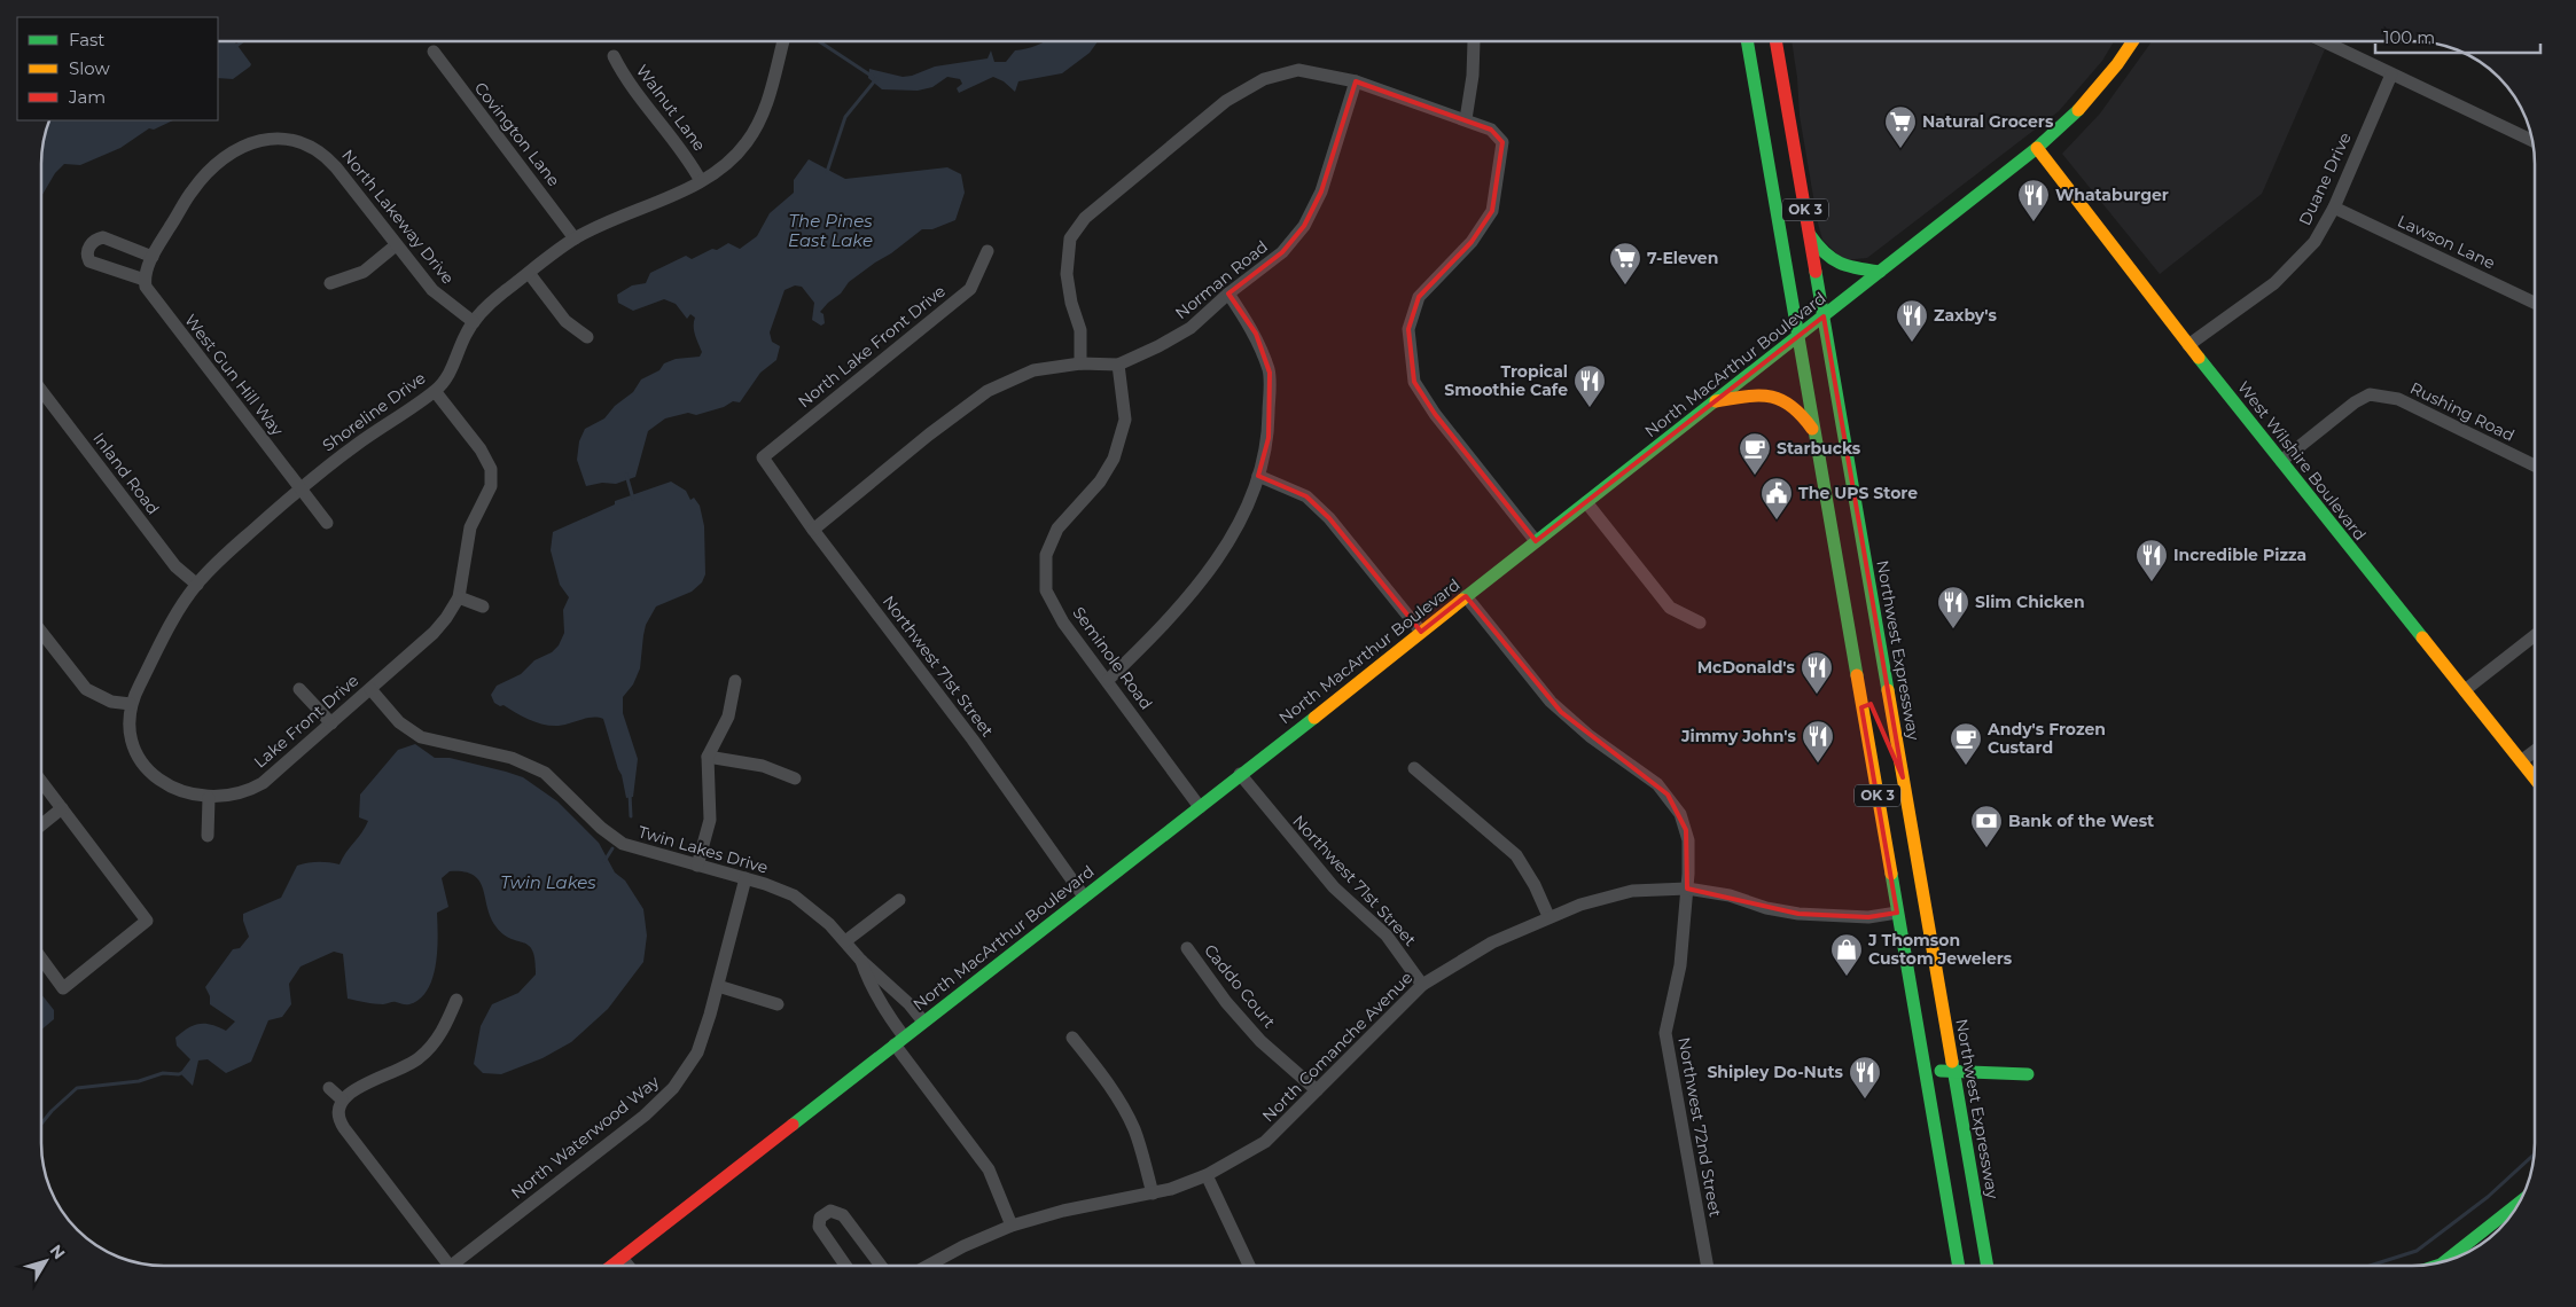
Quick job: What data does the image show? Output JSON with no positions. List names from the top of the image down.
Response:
{
  "streets": {
    "main road": [
      "OK 3",
      "North MacArthur Boulevard",
      "West Wilshire Boulevard",
      "Northwest Expressway"
    ],
    "street": [
      "Walnut Lane",
      "Covington Lane",
      "Duane Drive",
      "North Lakeway Drive",
      "Lawson Lane",
      "Norman Road",
      "North Lake Front Drive",
      "West Gun Hill Way",
      "Shoreline Drive",
      "Rushing Road",
      "Inland Road",
      "Seminole Road",
      "Northwest 71st Street",
      "Lake Front Drive",
      "Twin Lakes Drive",
      "Caddo Court",
      "North Comanche Avenue",
      "Northwest 72nd Street",
      "North Waterwood Way"
    ]
  },
  "crossings": [
    ["Walnut Lane", "Shoreline Drive"],
    ["Covington Lane", "Shoreline Drive"],
    ["Duane Drive", "Lawson Lane"],
    ["Duane Drive", "West Wilshire Boulevard"],
    ["North Lakeway Drive", "Shoreline Drive"],
    ["Norman Road", "Seminole Road"],
    ["Norman Road", "Northwest 71st Street"],
    ["North Lake Front Drive", "Northwest 71st Street"],
    ["North MacArthur Boulevard", "West Wilshire Boulevard"],
    ["North MacArthur Boulevard", "Northwest Expressway"],
    ["North MacArthur Boulevard", "Seminole Road"],
    ["North MacArthur Boulevard", "Northwest 71st Street"],
    ["North MacArthur Boulevard", "Twin Lakes Drive"],
    ["North MacArthur Boulevard", "Northwest 72nd Street"],
    ["West Gun Hill Way", "Shoreline Drive"],
    ["Shoreline Drive", "Inland Road"],
    ["Shoreline Drive", "Lake Front Drive"],
    ["Rushing Road", "West Wilshire Boulevard"],
    ["Northwest Expressway", "North Comanche Avenue"],
    ["Northwest 71st Street", "North Comanche Avenue"],
    ["Lake Front Drive", "Twin Lakes Drive"],
    ["Twin Lakes Drive", "North Waterwood Way"],
    ["Caddo Court", "North Comanche Avenue"],
    ["North Comanche Avenue", "Northwest 72nd Street"]
  ],
  "water": ["The Pines East Lake", "Twin Lakes"],
  "places": {
    "supermarket": ["Natural Grocers", "7-Eleven"],
    "restaurant": [
      "Whataburger",
      "Zaxby's",
      "Tropical Smoothie Cafe",
      "Incredible Pizza",
      "Slim Chicken",
      "McDonald's",
      "Jimmy John's",
      "Shipley Do-Nuts"
    ],
    "cafe": ["Starbucks", "Andy's Frozen Custard"],
    "public building": ["The UPS Store"],
    "bank": ["Bank of the West"],
    "shop": ["J Thomson Custom Jewelers"]
  },
  "legend": ["Fast", "Slow", "Jam"],
  "scale_bar": "100 m",
  "north": "top right"
}
